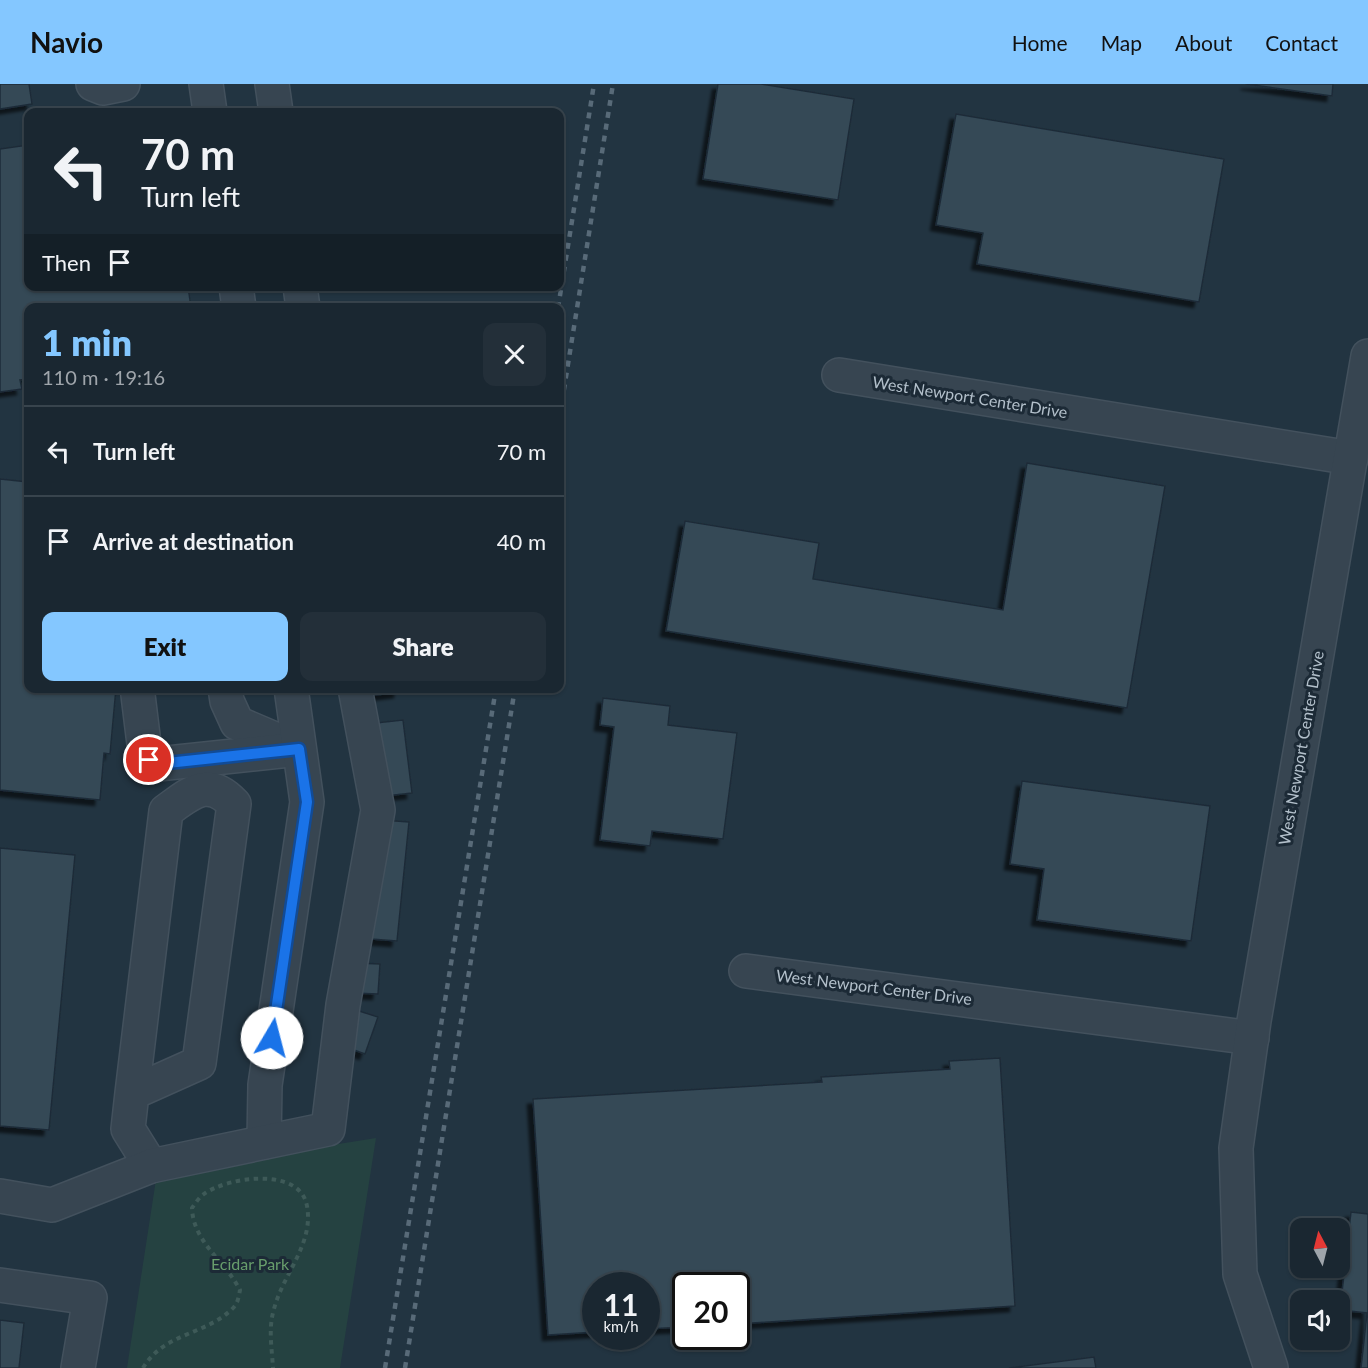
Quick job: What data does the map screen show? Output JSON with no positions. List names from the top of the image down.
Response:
{
  "streets": {
    "street": ["West Newport Center Drive"]
  },
  "parks": ["Ecidar Park"],
  "north": "top",
  "page": {
    "header": "Navio",
    "nav": [
      "Home",
      "Map",
      "About",
      "Contact"
    ],
    "turn": ["70 m", "Turn left"],
    "then": "Then",
    "heading": ["1 min", "110 m · 19:16"],
    "list": [
      {
        "name": "Turn left",
        "value": "70 m"
      },
      {
        "name": "Arrive at destination",
        "value": "40 m"
      }
    ],
    "buttons": ["Exit", "Share"],
    "speed": "11 km/h",
    "limit": "20"
  }
}
